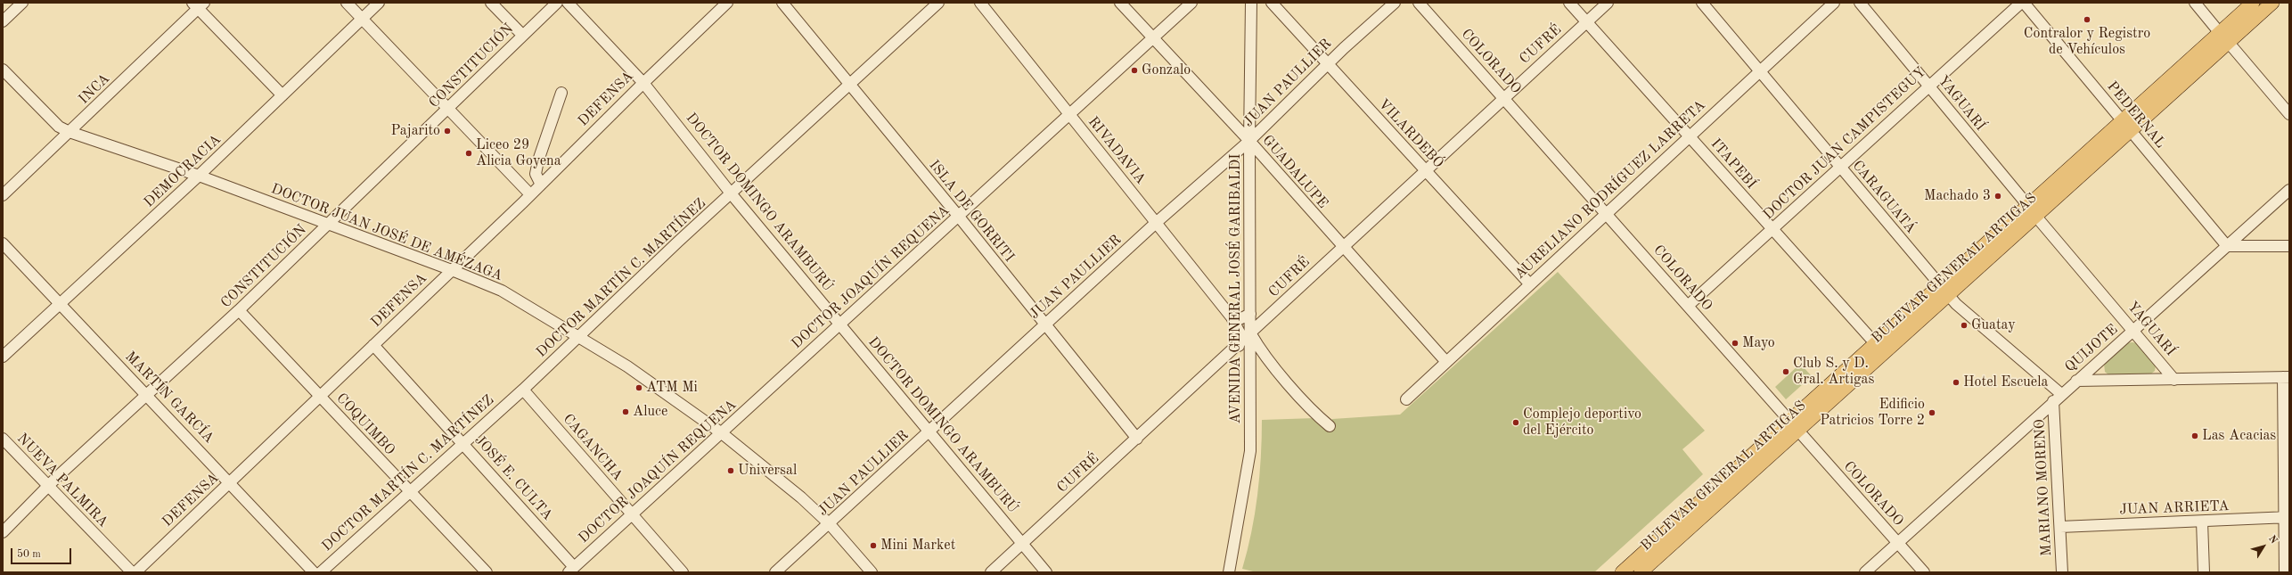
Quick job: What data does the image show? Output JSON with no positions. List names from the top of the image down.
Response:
{
  "streets": {
    "main road": ["BULEVAR GENERAL ARTIGAS"],
    "street": [
      "CUFRÉ",
      "COLORADO",
      "CONSTITUCIÓN",
      "JUAN PAULLIER",
      "INCA",
      "DEFENSA",
      "YAGUARÍ",
      "PEDERNAL",
      "VILARDEBÓ",
      "DOCTOR JUAN CAMPISTEGUY",
      "RIVADAVIA",
      "ITAPEBÍ",
      "DEMOCRACIA",
      "GUADALUPE",
      "AURELIANO RODRÍGUEZ LARRETA",
      "CARAGUATÁ",
      "DOCTOR DOMINGO ARAMBURÚ",
      "ISLA DE GORRITI",
      "DOCTOR JUAN JOSÉ DE AMÉZAGA",
      "DOCTOR JOAQUÍN REQUENA",
      "DOCTOR MARTÍN C. MARTÍNEZ",
      "AVENIDA GENERAL JOSÉ GARIBALDI",
      "QUIJOTE",
      "MARTÍN GARCÍA",
      "COQUIMBO",
      "CAGANCHA",
      "JOSÉ E. CULTA",
      "NUEVA PALMIRA",
      "MARIANO MORENO",
      "JUAN ARRIETA"
    ]
  },
  "crossings": [
    ["CUFRÉ", "COLORADO"],
    ["CUFRÉ", "VILARDEBÓ"],
    ["CUFRÉ", "RIVADAVIA"],
    ["CUFRÉ", "ITAPEBÍ"],
    ["CUFRÉ", "GUADALUPE"],
    ["CUFRÉ", "DOCTOR DOMINGO ARAMBURÚ"],
    ["CUFRÉ", "ISLA DE GORRITI"],
    ["CUFRÉ", "AVENIDA GENERAL JOSÉ GARIBALDI"],
    ["COLORADO", "DOCTOR JUAN CAMPISTEGUY"],
    ["COLORADO", "AURELIANO RODRÍGUEZ LARRETA"],
    ["COLORADO", "BULEVAR GENERAL ARTIGAS"],
    ["COLORADO", "QUIJOTE"],
    ["CONSTITUCIÓN", "DOCTOR JUAN JOSÉ DE AMÉZAGA"],
    ["CONSTITUCIÓN", "MARTÍN GARCÍA"],
    ["CONSTITUCIÓN", "COQUIMBO"],
    ["CONSTITUCIÓN", "NUEVA PALMIRA"],
    ["JUAN PAULLIER", "VILARDEBÓ"],
    ["JUAN PAULLIER", "RIVADAVIA"],
    ["JUAN PAULLIER", "GUADALUPE"],
    ["JUAN PAULLIER", "DOCTOR DOMINGO ARAMBURÚ"],
    ["JUAN PAULLIER", "ISLA DE GORRITI"],
    ["JUAN PAULLIER", "DOCTOR JUAN JOSÉ DE AMÉZAGA"],
    ["JUAN PAULLIER", "AVENIDA GENERAL JOSÉ GARIBALDI"],
    ["INCA", "DOCTOR JUAN JOSÉ DE AMÉZAGA"],
    ["DEFENSA", "DOCTOR DOMINGO ARAMBURÚ"],
    ["DEFENSA", "DOCTOR JUAN JOSÉ DE AMÉZAGA"],
    ["DEFENSA", "MARTÍN GARCÍA"],
    ["DEFENSA", "COQUIMBO"],
    ["DEFENSA", "JOSÉ E. CULTA"],
    ["YAGUARÍ", "DOCTOR JUAN CAMPISTEGUY"],
    ["YAGUARÍ", "BULEVAR GENERAL ARTIGAS"],
    ["YAGUARÍ", "QUIJOTE"],
    ["PEDERNAL", "BULEVAR GENERAL ARTIGAS"],
    ["PEDERNAL", "QUIJOTE"],
    ["VILARDEBÓ", "AURELIANO RODRÍGUEZ LARRETA"],
    ["DOCTOR JUAN CAMPISTEGUY", "ITAPEBÍ"],
    ["DOCTOR JUAN CAMPISTEGUY", "CARAGUATÁ"],
    ["RIVADAVIA", "DOCTOR JOAQUÍN REQUENA"],
    ["ITAPEBÍ", "AURELIANO RODRÍGUEZ LARRETA"],
    ["ITAPEBÍ", "BULEVAR GENERAL ARTIGAS"],
    ["DEMOCRACIA", "DOCTOR JUAN JOSÉ DE AMÉZAGA"],
    ["DEMOCRACIA", "MARTÍN GARCÍA"],
    ["GUADALUPE", "AURELIANO RODRÍGUEZ LARRETA"],
    ["GUADALUPE", "DOCTOR JOAQUÍN REQUENA"],
    ["GUADALUPE", "AVENIDA GENERAL JOSÉ GARIBALDI"],
    ["AURELIANO RODRÍGUEZ LARRETA", "CARAGUATÁ"],
    ["CARAGUATÁ", "BULEVAR GENERAL ARTIGAS"],
    ["CARAGUATÁ", "QUIJOTE"],
    ["CARAGUATÁ", "MARIANO MORENO"],
    ["DOCTOR DOMINGO ARAMBURÚ", "DOCTOR JOAQUÍN REQUENA"],
    ["DOCTOR DOMINGO ARAMBURÚ", "DOCTOR MARTÍN C. MARTÍNEZ"],
    ["ISLA DE GORRITI", "DOCTOR JOAQUÍN REQUENA"],
    ["ISLA DE GORRITI", "DOCTOR MARTÍN C. MARTÍNEZ"],
    ["DOCTOR JUAN JOSÉ DE AMÉZAGA", "DOCTOR JOAQUÍN REQUENA"],
    ["DOCTOR JUAN JOSÉ DE AMÉZAGA", "DOCTOR MARTÍN C. MARTÍNEZ"],
    ["DOCTOR JOAQUÍN REQUENA", "CAGANCHA"],
    ["DOCTOR JOAQUÍN REQUENA", "JOSÉ E. CULTA"],
    ["DOCTOR MARTÍN C. MARTÍNEZ", "COQUIMBO"],
    ["DOCTOR MARTÍN C. MARTÍNEZ", "CAGANCHA"],
    ["DOCTOR MARTÍN C. MARTÍNEZ", "JOSÉ E. CULTA"],
    ["QUIJOTE", "MARIANO MORENO"],
    ["MARIANO MORENO", "JUAN ARRIETA"]
  ],
  "places": [
    "Contralor y Registro de Vehículos",
    "Gonzalo",
    "Pajarito",
    "Liceo 29 Alicia Goyena",
    "Machado 3",
    "Guatay",
    "Mayo",
    "Club S. y D. Gral. Artigas",
    "Hotel Escuela",
    "ATM Mi",
    "Aluce",
    "Edificio Patricios Torre 2",
    "Complejo deportivo del Ejército",
    "Las Acacias",
    "Universal",
    "Mini Market"
  ],
  "scale_bar": "50 m",
  "north": "top right"
}
